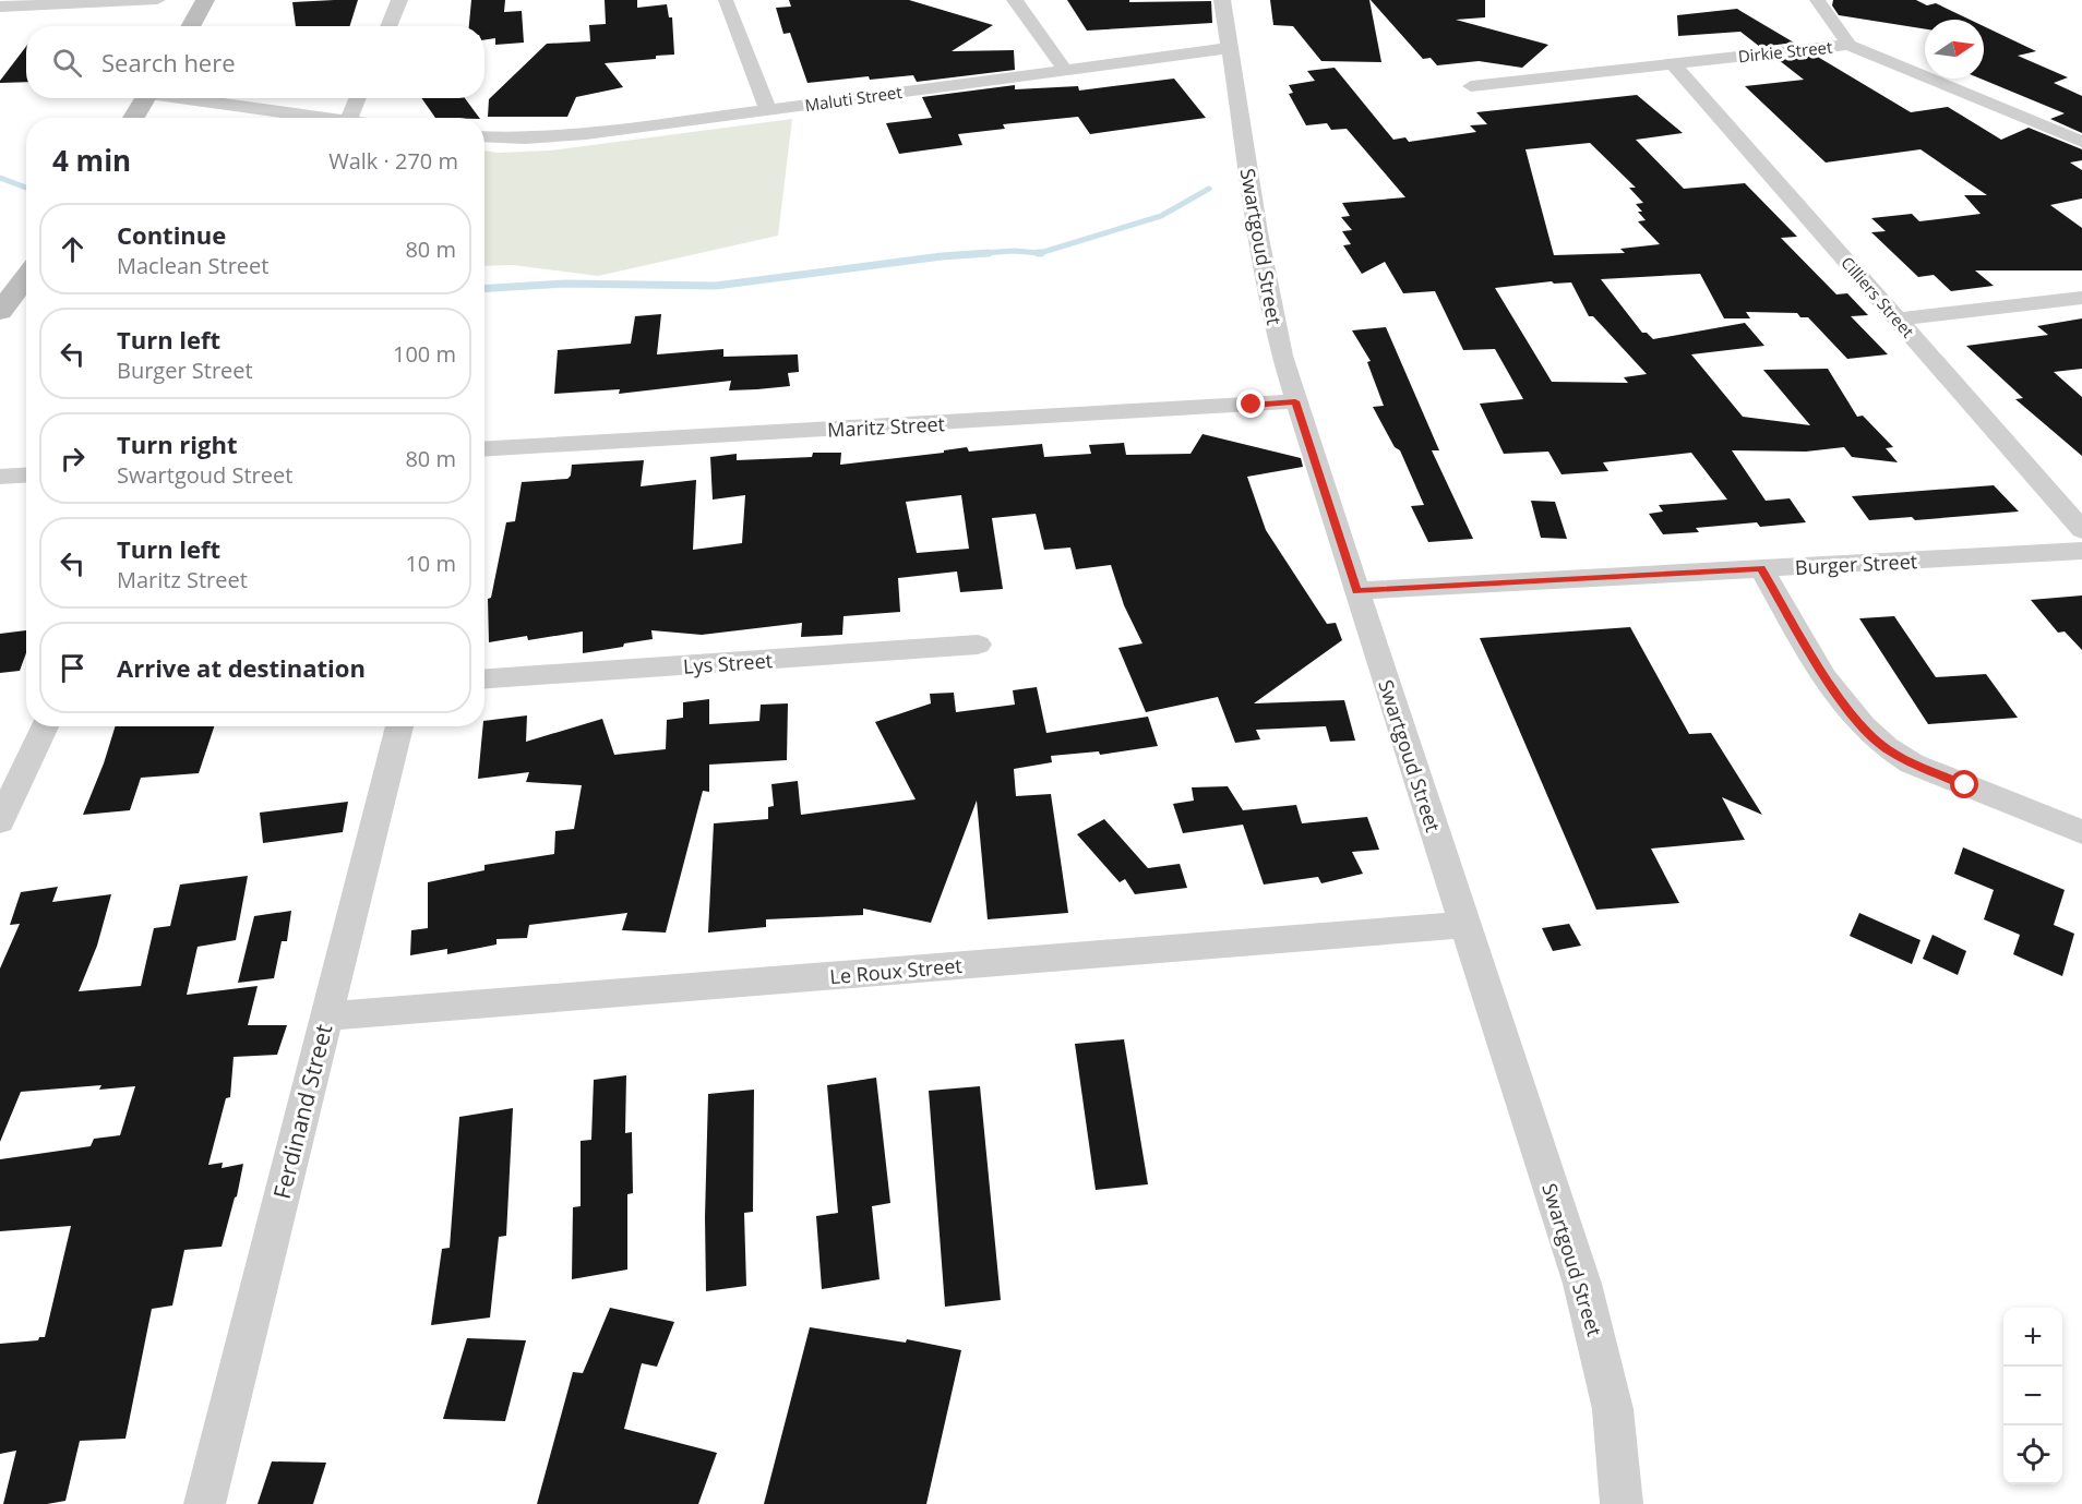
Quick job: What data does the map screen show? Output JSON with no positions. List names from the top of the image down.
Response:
{
  "streets": {
    "street": [
      "Dirkie Street",
      "Maluti Street",
      "Swartgoud Street",
      "Cilliers Street",
      "Maritz Street",
      "Burger Street",
      "Lys Street",
      "Le Roux Street",
      "Ferdinand Street"
    ]
  },
  "crossings": [
    ["Dirkie Street", "Cilliers Street"],
    ["Maluti Street", "Swartgoud Street"],
    ["Swartgoud Street", "Maritz Street"],
    ["Swartgoud Street", "Burger Street"],
    ["Swartgoud Street", "Le Roux Street"],
    ["Le Roux Street", "Ferdinand Street"]
  ],
  "north": "right",
  "page": {
    "search": "Search here",
    "heading": ["4 min", "Walk · 270 m"],
    "list": [
      ["Continue", "Maclean Street", "80 m"],
      ["Turn left", "Burger Street", "100 m"],
      ["Turn right", "Swartgoud Street", "80 m"],
      ["Turn left", "Maritz Street", "10 m"],
      "Arrive at destination"
    ],
    "map_buttons": ["+", "−"]
  }
}
